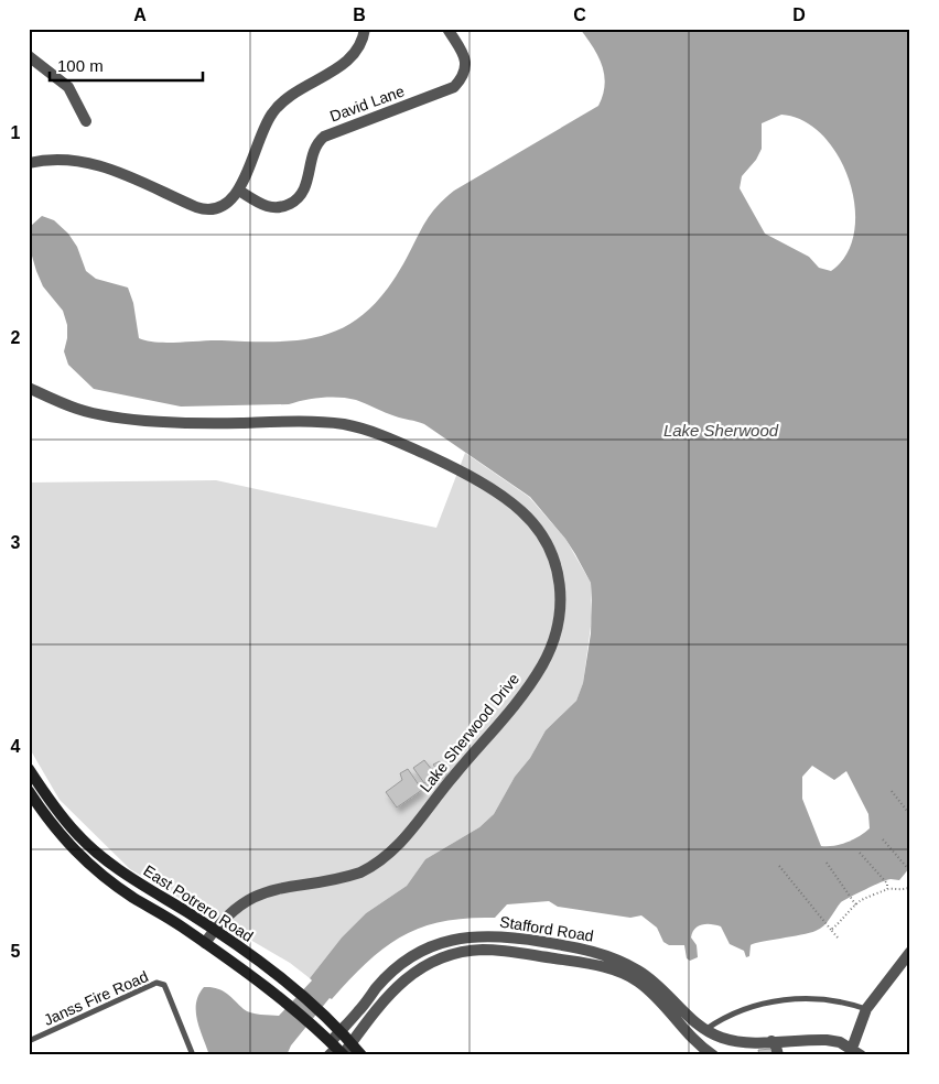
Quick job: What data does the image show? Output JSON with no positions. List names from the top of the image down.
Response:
{
  "streets": {
    "street": [
      "David Lane",
      "Lake Sherwood Drive",
      "East Potrero Road",
      "Stafford Road"
    ],
    "lane": ["Janss Fire Road"]
  },
  "crossings": [
    ["Lake Sherwood Drive", "East Potrero Road"],
    ["East Potrero Road", "Stafford Road"]
  ],
  "water": ["Lake Sherwood"],
  "scale_bar": "100 m",
  "grid": {
    "columns": [
      "A",
      "B",
      "C",
      "D"
    ],
    "rows": [
      "1",
      "2",
      "3",
      "4",
      "5"
    ]
  }
}
